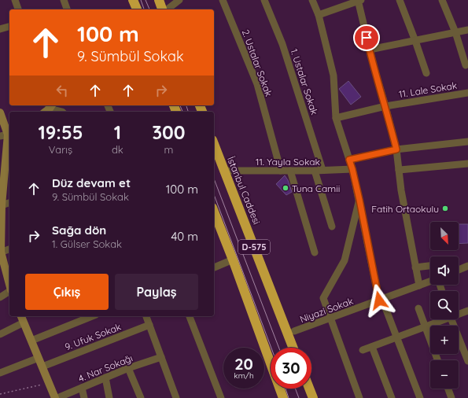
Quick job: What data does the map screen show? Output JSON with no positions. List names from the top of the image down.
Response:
{
  "streets": {
    "highway": ["İstanbul Caddesi", "D-575"],
    "street": [
      "2. Ustalar Sokak",
      "1. Ustalar Sokak",
      "11. Lale Sokak",
      "11. Yayla Sokak",
      "Niyazi Sokak",
      "9. Ufuk Sokak",
      "4. Nar Sokağı"
    ]
  },
  "crossings": [
    ["2. Ustalar Sokak", "11. Yayla Sokak"],
    ["1. Ustalar Sokak", "11. Yayla Sokak"],
    ["11. Yayla Sokak", "İstanbul Caddesi"]
  ],
  "places": ["Tuna Camii", "Fatih Ortaokulu"],
  "north": "bottom right",
  "page": {
    "turn": ["100 m", "9. Sümbül Sokak"],
    "eta": [
      "19:55",
      "Varış",
      "1",
      "dk",
      "300",
      "m"
    ],
    "list": [
      {
        "name": "Düz devam et",
        "note": "9. Sümbül Sokak",
        "value": "100 m"
      },
      {
        "name": "Sağa dön",
        "note": "1. Gülser Sokak",
        "value": "40 m"
      }
    ],
    "map_buttons": ["+", "−"],
    "buttons": ["Çıkış", "Paylaş"],
    "speed": "20 km/h",
    "limit": "30"
  }
}
